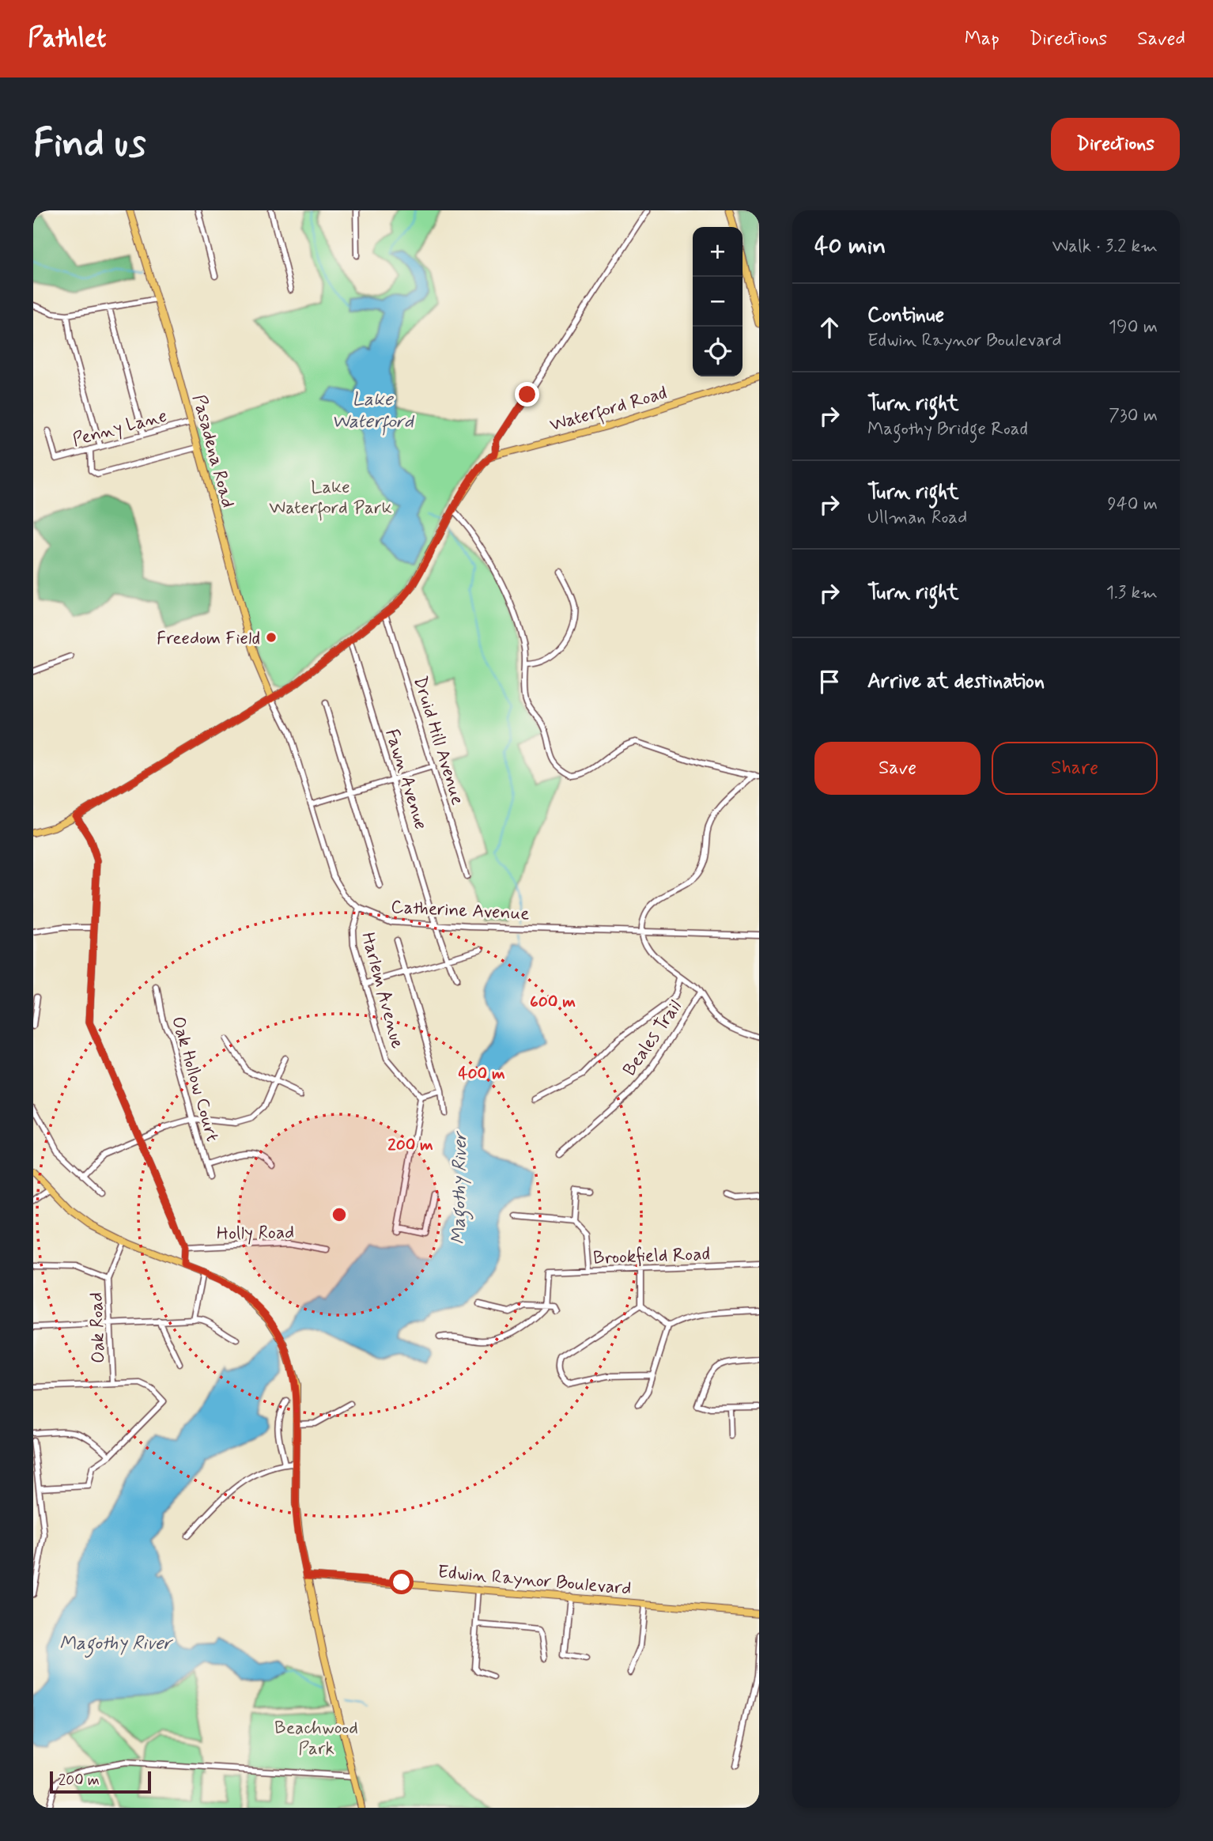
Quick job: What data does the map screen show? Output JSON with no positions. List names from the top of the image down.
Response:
{
  "streets": {
    "main road": ["Waterford Road", "Pasadena Road", "Edwin Raynor Boulevard"],
    "street": [
      "Penny Lane",
      "Druid Hill Avenue",
      "Fawn Avenue",
      "Catherine Avenue",
      "Harlem Avenue",
      "Beales Trail",
      "Oak Hollow Court",
      "Holly Road",
      "Brookfield Road",
      "Oak Road"
    ]
  },
  "crossings": [
    ["Penny Lane", "Pasadena Road"],
    ["Pasadena Road", "Catherine Avenue"],
    ["Fawn Avenue", "Catherine Avenue"],
    ["Catherine Avenue", "Harlem Avenue"]
  ],
  "water": ["Lake Waterford", "Magothy River"],
  "parks": ["Lake Waterford Park", "Beachwood Park"],
  "places": ["Freedom Field"],
  "scale_bar": "200 m",
  "page": {
    "header": "Pathlet",
    "nav": ["Map", "Directions", "Saved"],
    "buttons": [
      "Directions",
      ["Save", "Share"]
    ],
    "title": "Find us",
    "heading": ["40 min", "Walk · 3.2 km"],
    "map_buttons": ["+", "−"],
    "list": [
      ["Continue", "Edwin Raynor Boulevard", "190 m"],
      ["Turn right", "Magothy Bridge Road", "730 m"],
      ["Turn right", "Ullman Road", "940 m"],
      ["Turn right", "1.3 km"],
      "Arrive at destination"
    ],
    "scale": "200 m"
  },
  "rings": ["600 m", "400 m", "200 m"]
}
